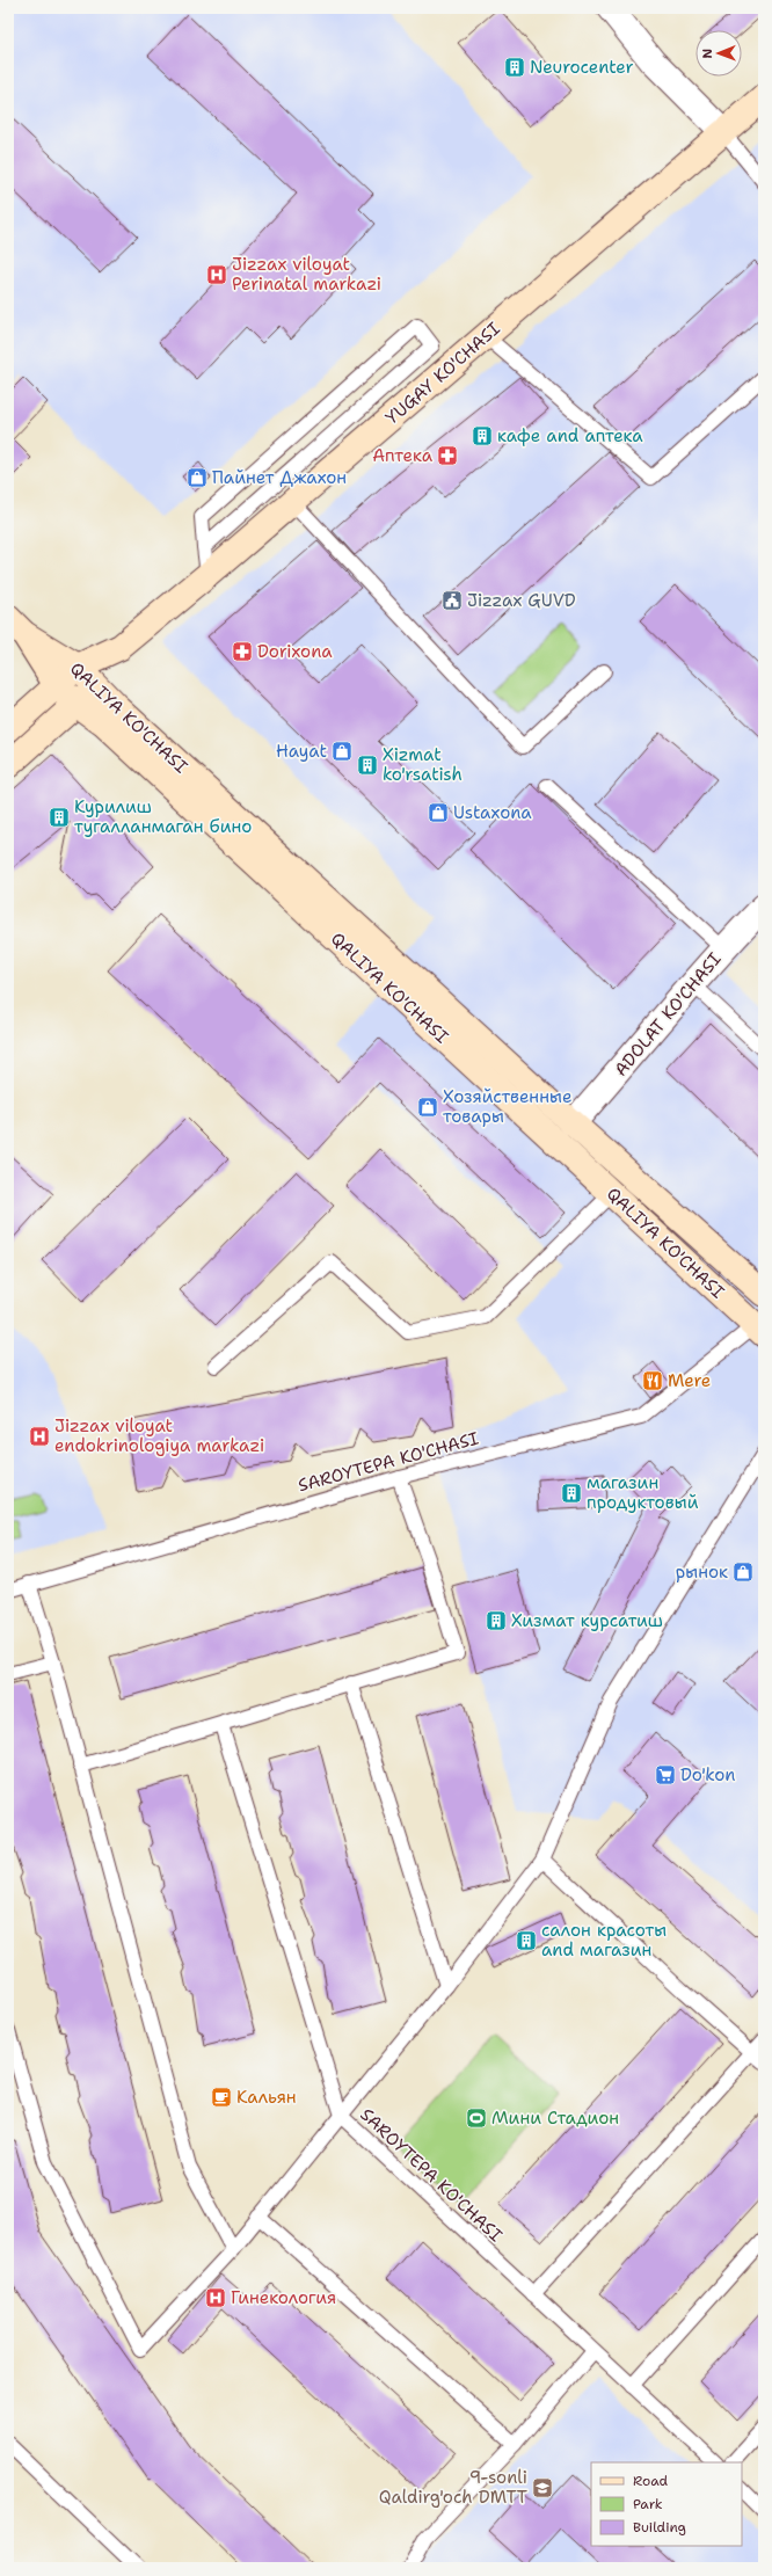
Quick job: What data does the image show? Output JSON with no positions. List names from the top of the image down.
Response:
{
  "streets": {
    "main road": ["YUGAY KO'CHASI", "QALIYA KO'CHASI"],
    "street": ["ADOLAT KO'CHASI"],
    "lane": ["SAROYTEPA KO'CHASI"]
  },
  "crossings": [
    ["YUGAY KO'CHASI", "QALIYA KO'CHASI"],
    ["QALIYA KO'CHASI", "ADOLAT KO'CHASI"],
    ["QALIYA KO'CHASI", "SAROYTEPA KO'CHASI"]
  ],
  "places": {
    "building": [
      "Neurocenter",
      "кафе and аптека",
      "Xizmat ko'rsatish",
      "Курилиш тугалланмаган бино",
      "магазин продуктовый",
      "Хизмат курсатиш",
      "салон красоты and магазин"
    ],
    "hospital": ["Jizzax viloyat Perinatal markazi", "Jizzax viloyat endokrinologiya markazi", "Гинекология"],
    "pharmacy": ["Аптека", "Dorixona"],
    "shop": [
      "Пайнет Джахон",
      "Hayat",
      "Ustaxona",
      "Хозяйственные товары",
      "рынок"
    ],
    "public building": ["Jizzax GUVD"],
    "restaurant": ["Mere"],
    "supermarket": ["Do'kon"],
    "cafe": ["Кальян"],
    "sports": ["Мини Стадион"],
    "school or university": ["9-sonli Qaldirg'och DMTT"]
  },
  "legend": ["Road", "Park", "Building"],
  "north": "left"
}
